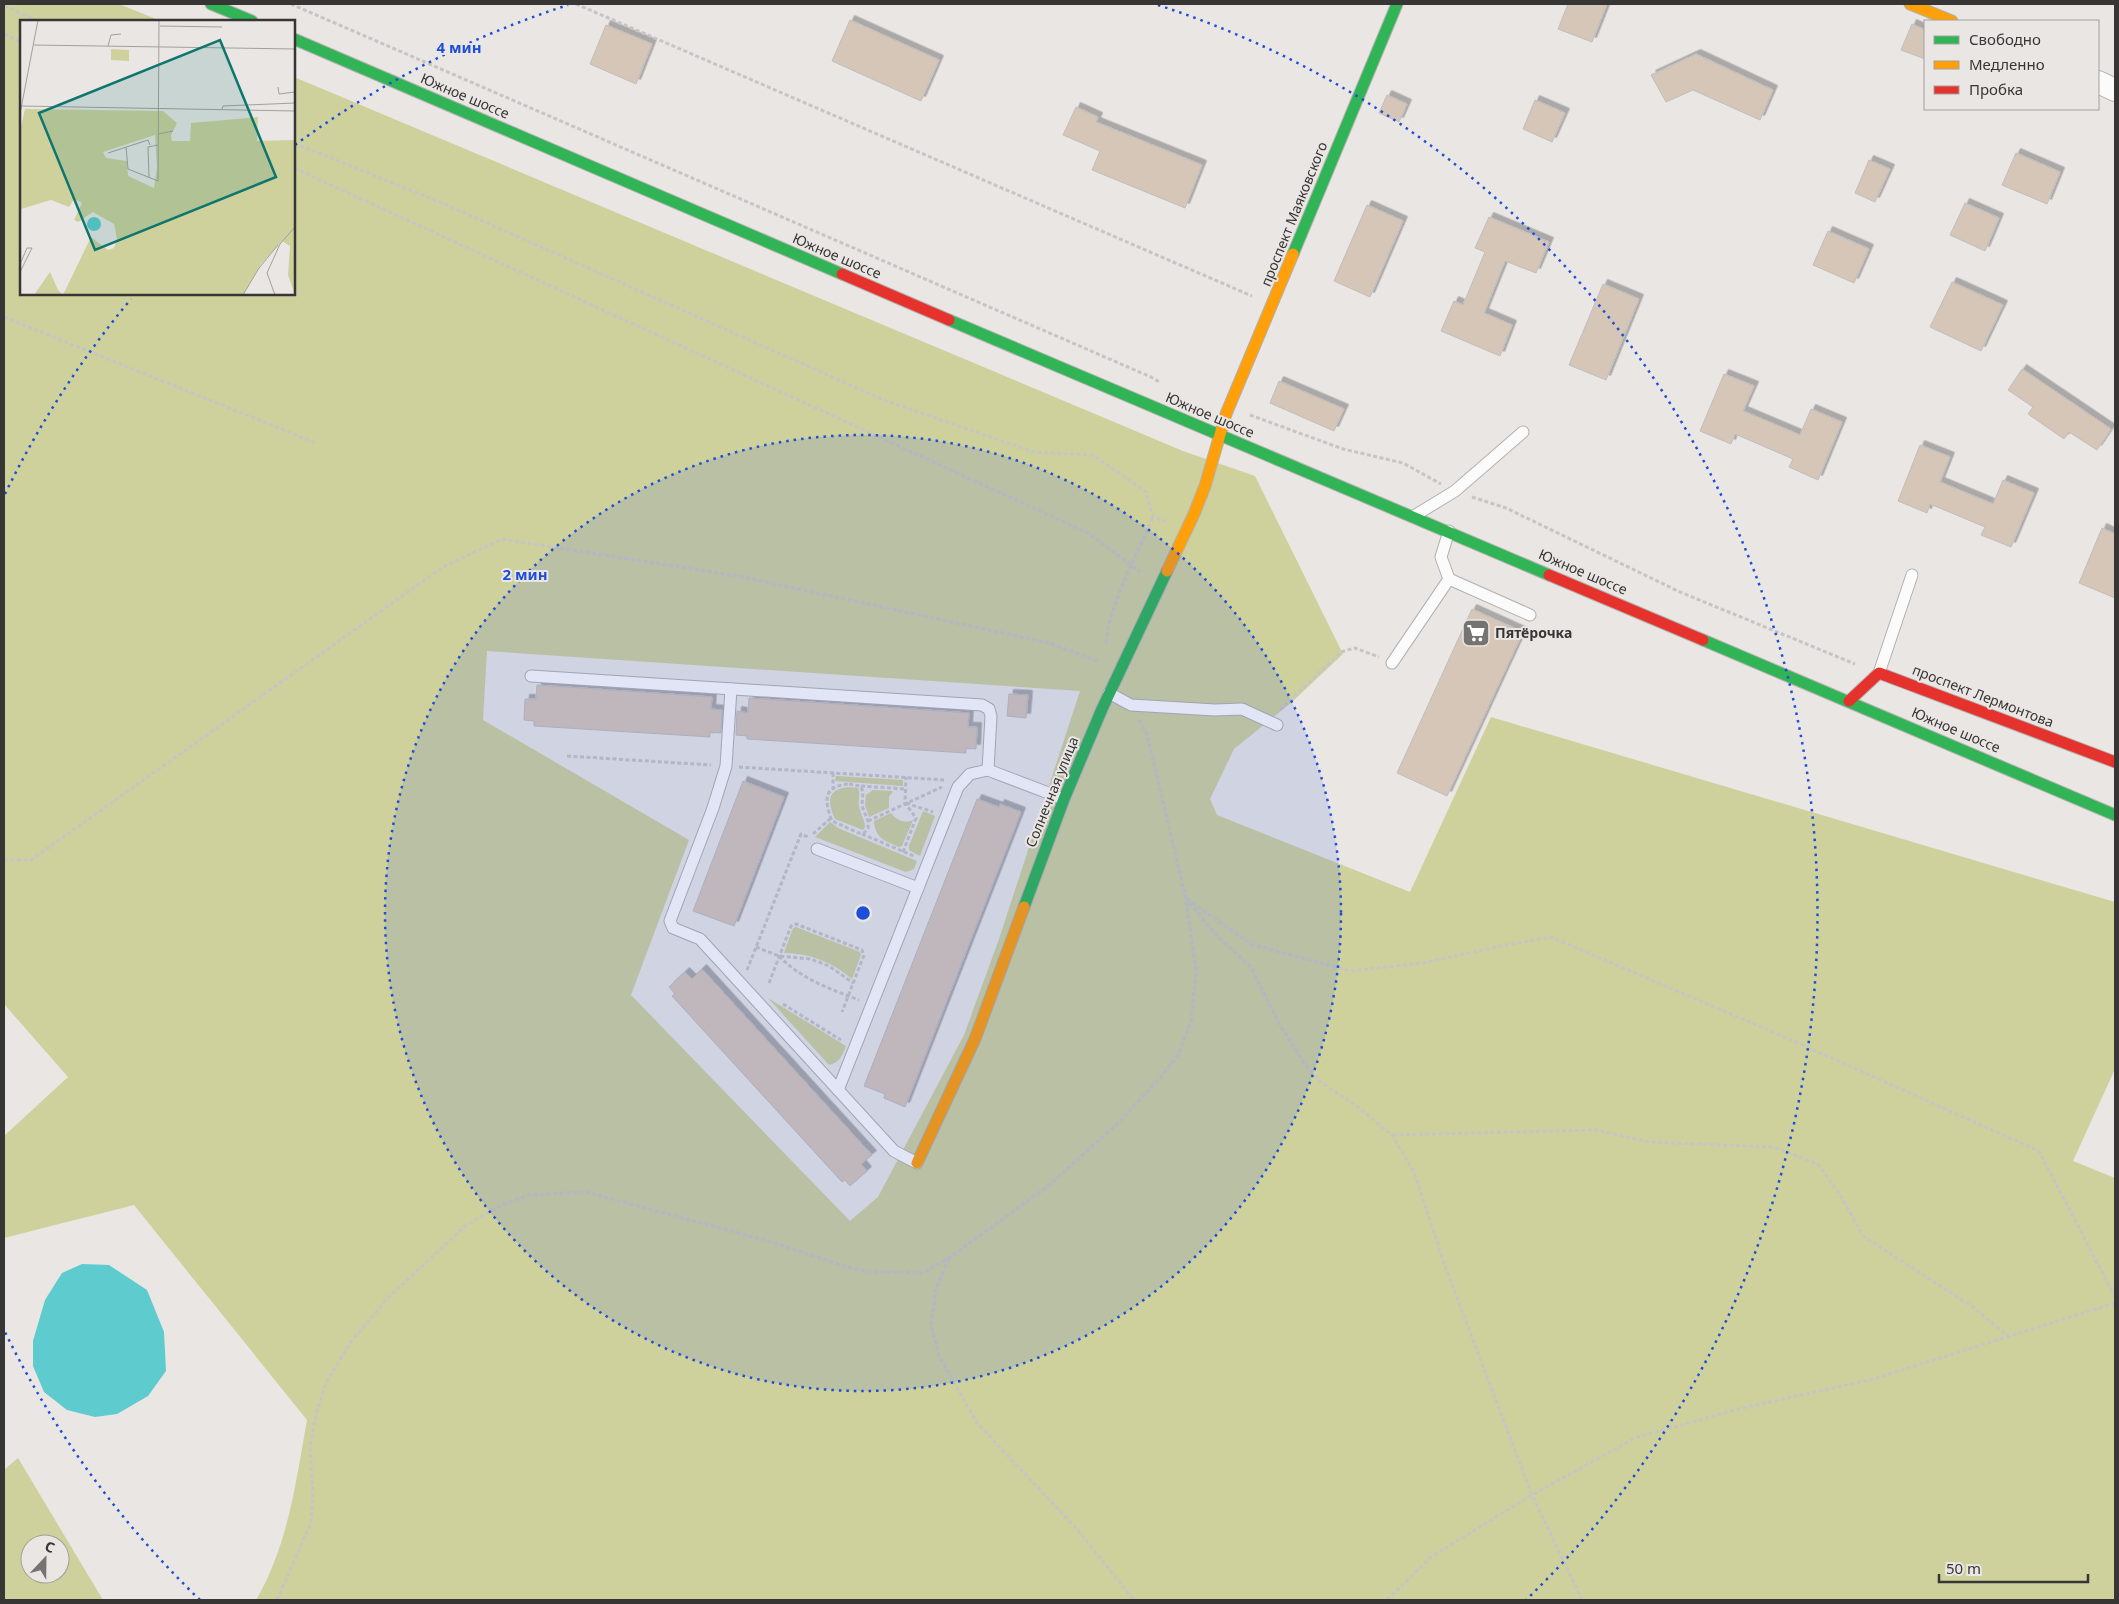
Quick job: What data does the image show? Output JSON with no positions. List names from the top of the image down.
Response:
{
  "streets": {
    "street": [
      "Южное шоссе",
      "проспект Маяковского",
      "проспект Лермонтова",
      "Солнечная улица"
    ]
  },
  "crossings": [
    ["Южное шоссе", "проспект Маяковского"],
    ["Южное шоссе", "Солнечная улица"],
    ["проспект Маяковского", "Солнечная улица"]
  ],
  "places": {
    "supermarket": ["Пятёрочка"]
  },
  "legend": ["Свободно", "Медленно", "Пробка"],
  "scale_bar": "50 m",
  "north": "top",
  "rings": ["4 мин", "2 мин"]
}
